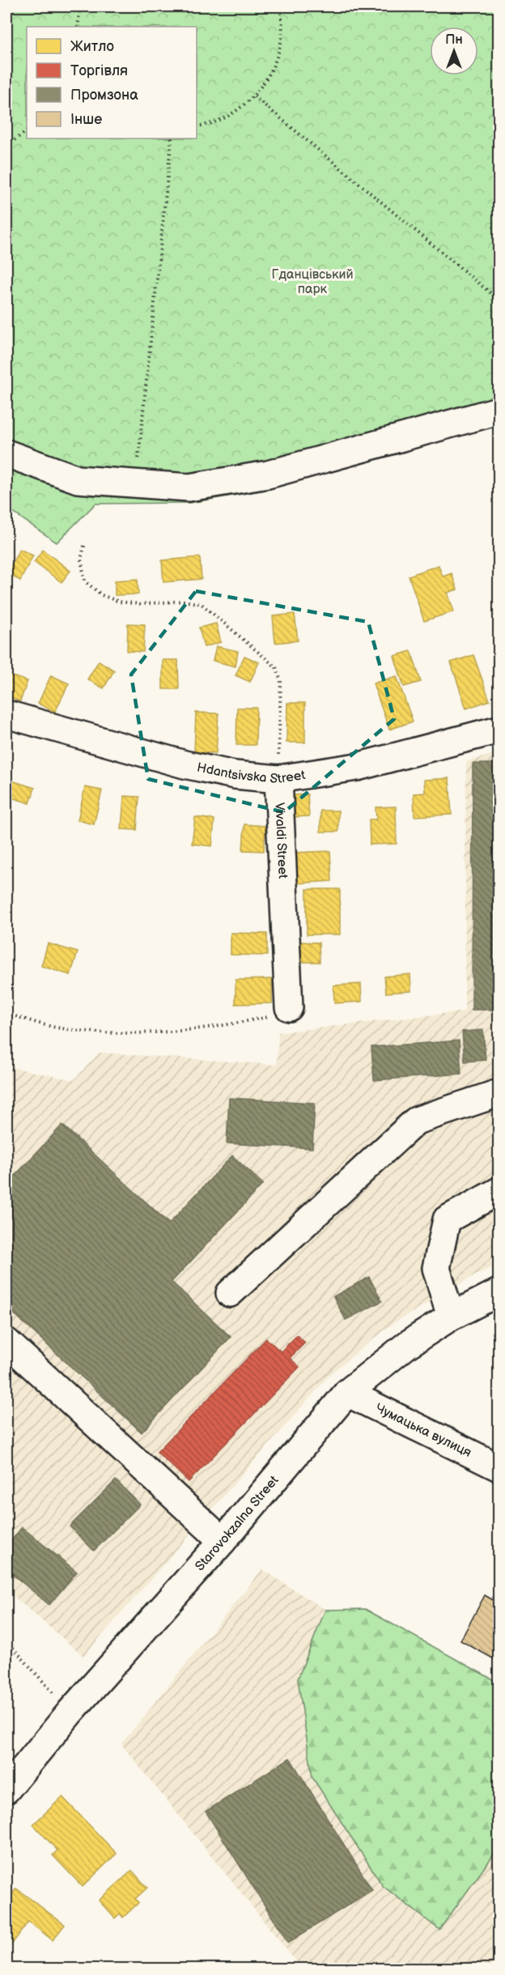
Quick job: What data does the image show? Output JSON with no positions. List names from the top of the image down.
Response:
{
  "streets": {
    "main road": [
      "Hdantsivska Street",
      "Vivaldi Street",
      "Чумацька вулиця",
      "Starovokzalna Street"
    ]
  },
  "crossings": [
    ["Hdantsivska Street", "Vivaldi Street"],
    ["Чумацька вулиця", "Starovokzalna Street"]
  ],
  "parks": ["Гданцівський парк"],
  "legend": [
    "Житло",
    "Торгівля",
    "Промзона",
    "Інше"
  ],
  "north": "top"
}
